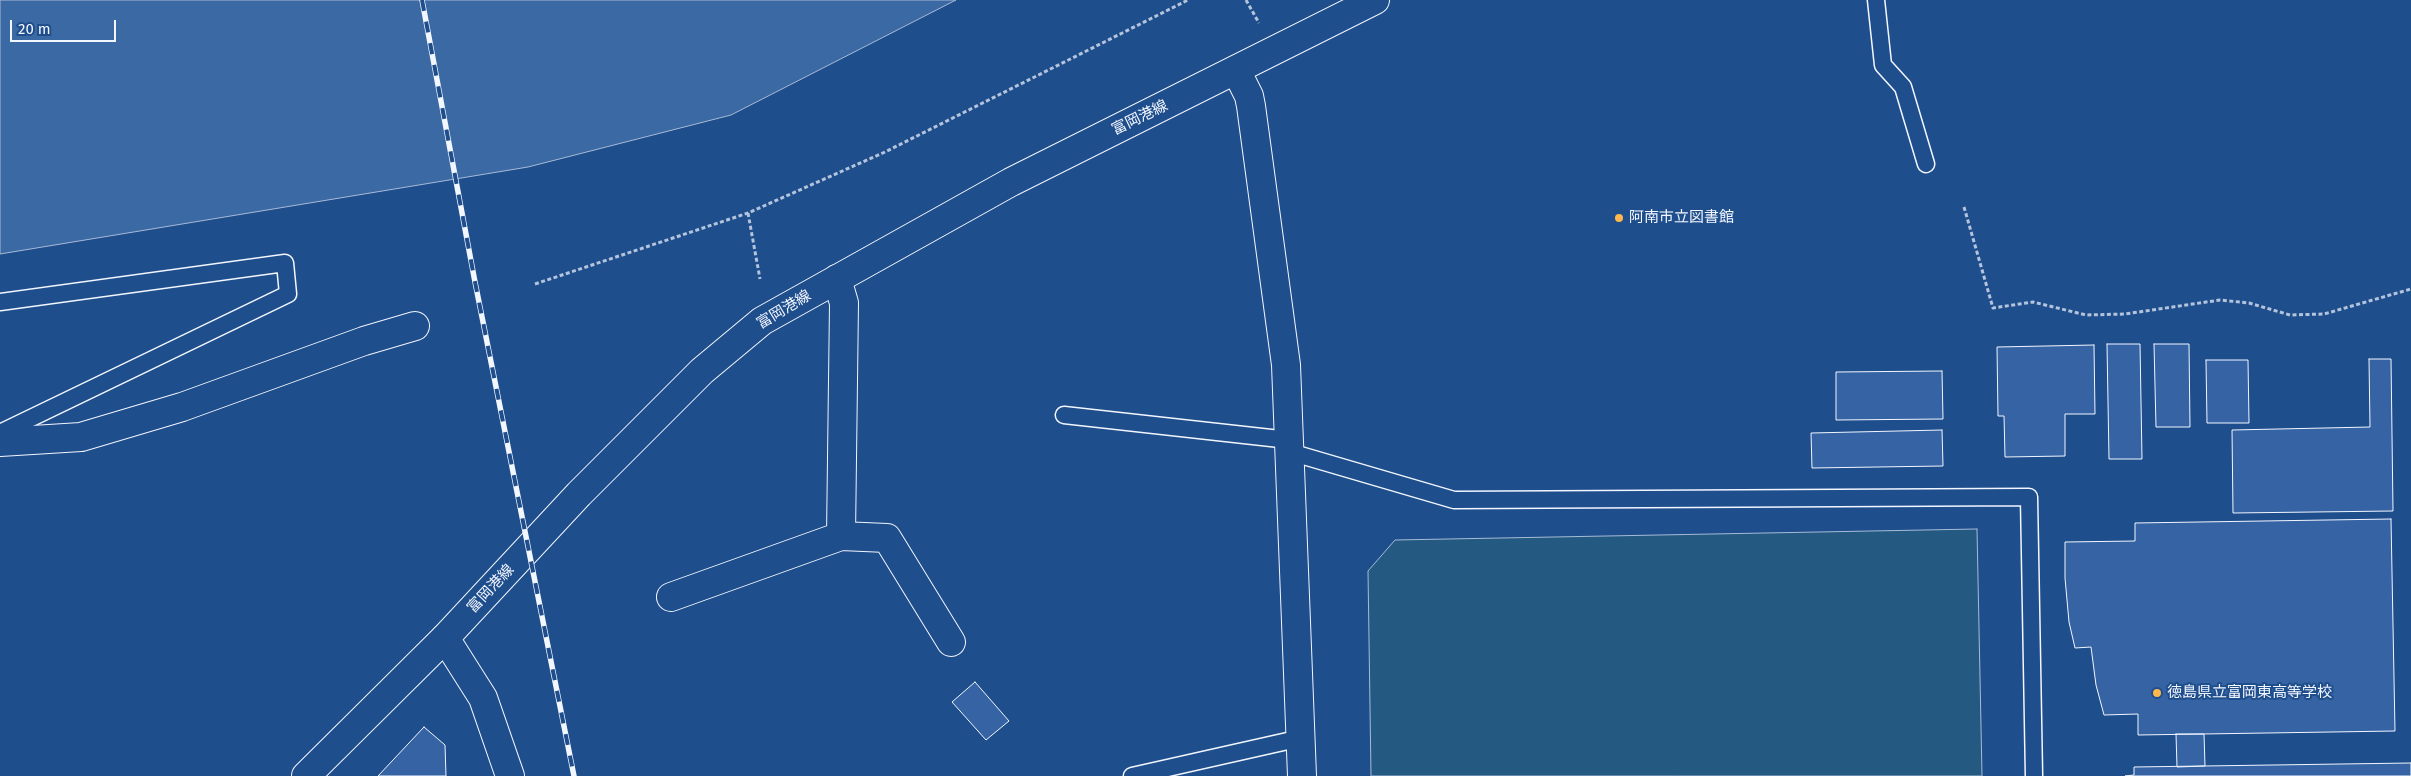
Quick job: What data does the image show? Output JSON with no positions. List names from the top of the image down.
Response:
{
  "streets": {
    "street": ["富岡港線"]
  },
  "places": ["阿南市立図書館", "徳島県立富岡東高等学校"],
  "scale_bar": "20 m"
}
